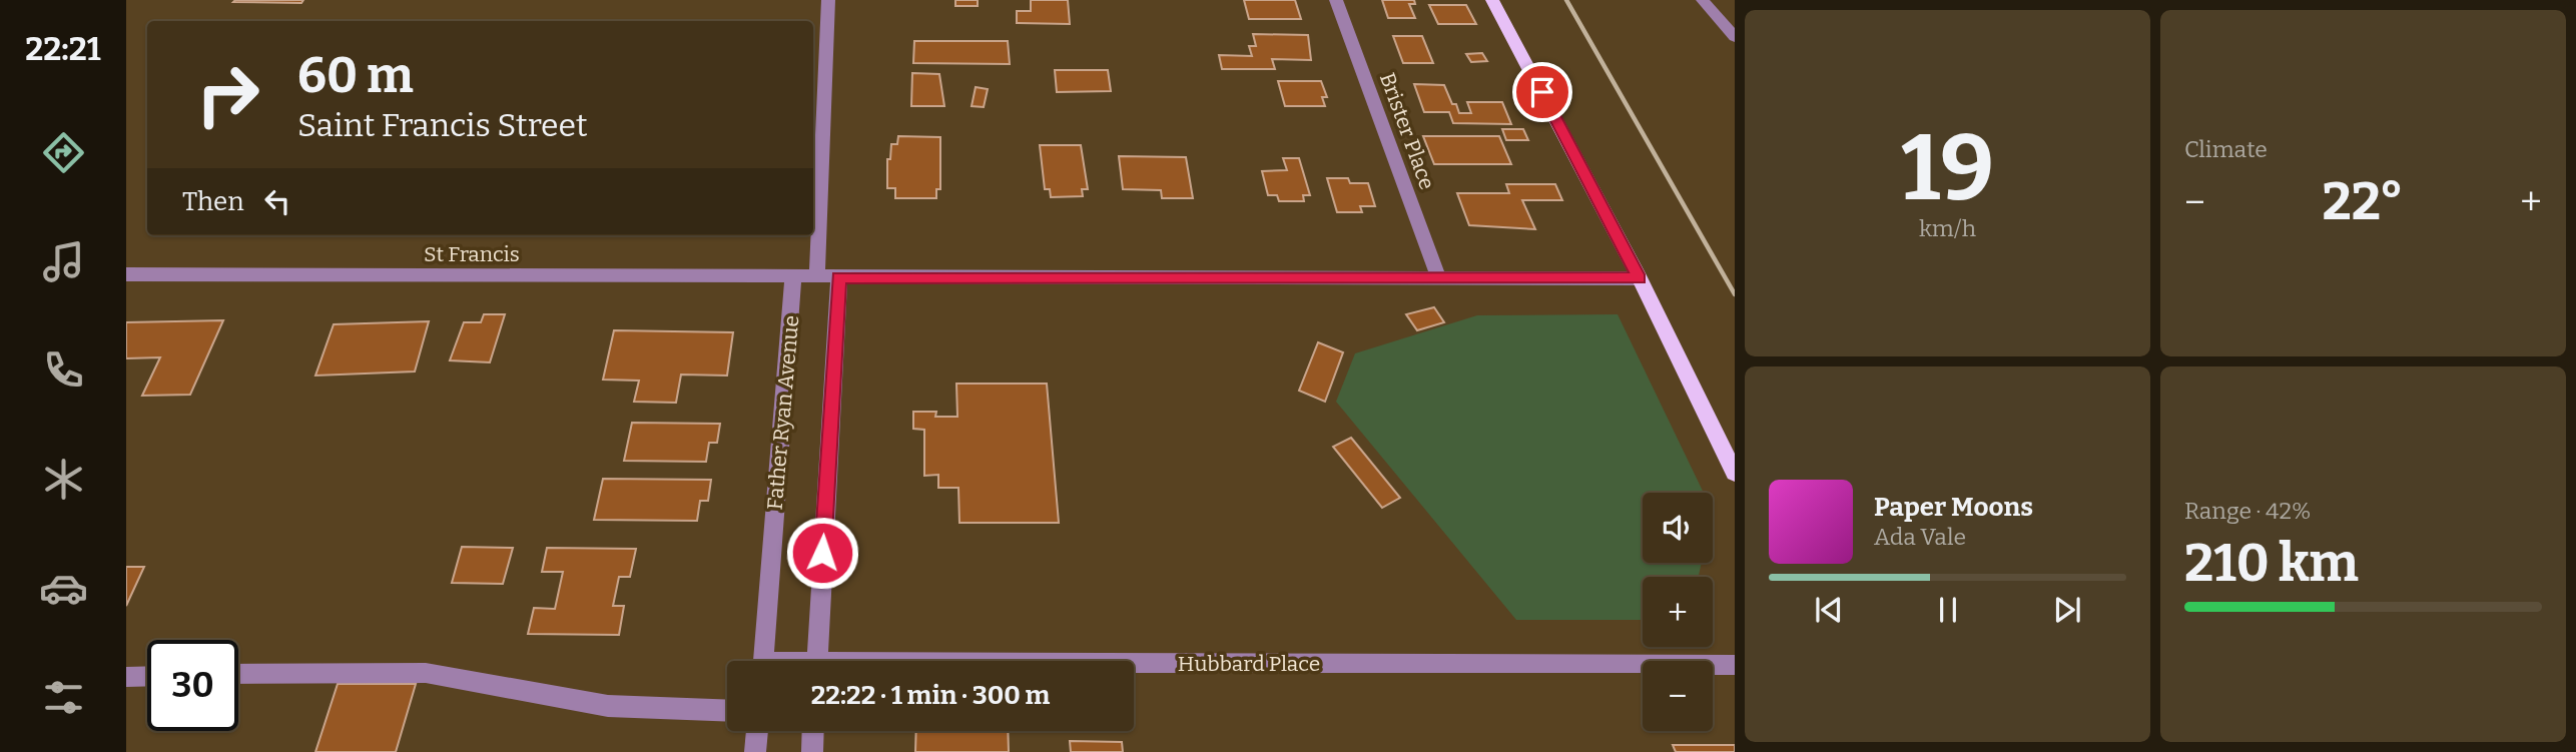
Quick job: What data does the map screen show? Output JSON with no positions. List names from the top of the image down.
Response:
{
  "streets": {
    "street": [
      "Brister Place",
      "St Francis",
      "Father Ryan Avenue",
      "Hubbard Place"
    ]
  },
  "crossings": [
    ["Brister Place", "St Francis"],
    ["St Francis", "Father Ryan Avenue"]
  ],
  "page": {
    "tabs": "22:21",
    "tile": [
      ["19", "km/h"],
      "Climate",
      ["Range · 42%", "210 km"]
    ],
    "turn": ["60 m", "Saint Francis Street"],
    "then": "Then",
    "heat": ["−", "22°", "+"],
    "song": ["Paper Moons", "Ada Vale"],
    "map_buttons": ["+", "−"],
    "limit": "30",
    "trip": "22:22 · 1 min · 300 m"
  }
}
